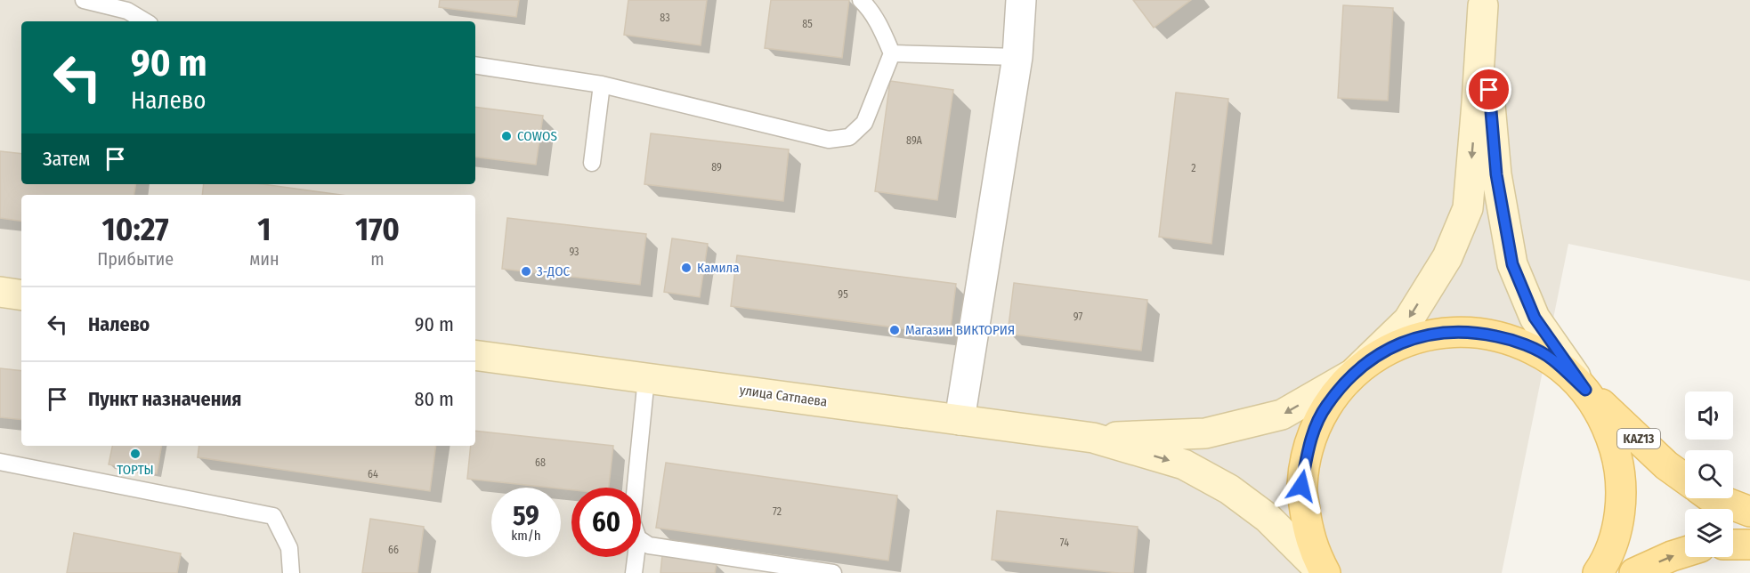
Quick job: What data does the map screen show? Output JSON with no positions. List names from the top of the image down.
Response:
{
  "streets": {
    "main road": ["улица Сатпаева", "KAZ13"]
  },
  "places": [
    "COWOS",
    "Камила",
    "3-ДОС",
    "Магазин ВИКТОРИЯ",
    "ТОРТЫ"
  ],
  "house_numbers": [
    "83",
    "85",
    "89A",
    "89",
    "2",
    "93",
    "95",
    "97",
    "68",
    "64",
    "72",
    "74",
    "66"
  ],
  "page": {
    "turn": ["90 m", "Налево"],
    "then": "Затем",
    "eta": [
      "10:27",
      "Прибытие",
      "1",
      "мин",
      "170",
      "m"
    ],
    "list": [
      {
        "name": "Налево",
        "value": "90 m"
      },
      {
        "name": "Пункт назначения",
        "value": "80 m"
      }
    ],
    "speed": "59 km/h",
    "limit": "60"
  }
}
